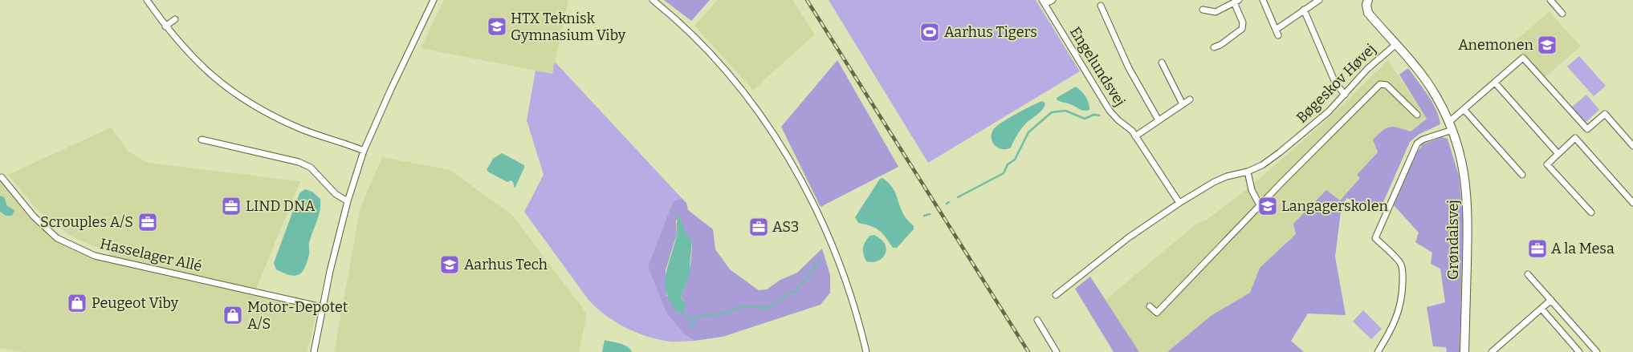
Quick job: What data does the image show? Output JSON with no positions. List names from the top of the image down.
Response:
{
  "streets": {
    "street": [
      "Engelundsvej",
      "Bøgeskov Høvej",
      "Grøndalsvej",
      "Hasselager Allé"
    ]
  },
  "crossings": [
    ["Engelundsvej", "Bøgeskov Høvej"],
    ["Bøgeskov Høvej", "Grøndalsvej"]
  ],
  "places": {
    "school or university": [
      "HTX Teknisk Gymnasium Viby",
      "Anemonen",
      "Langagerskolen",
      "Aarhus Tech"
    ],
    "sports": ["Aarhus Tigers"],
    "office": [
      "LIND DNA",
      "Scrouples A/S",
      "AS3",
      "A la Mesa"
    ],
    "shop": ["Peugeot Viby", "Motor-Depotet A/S"]
  }
}
